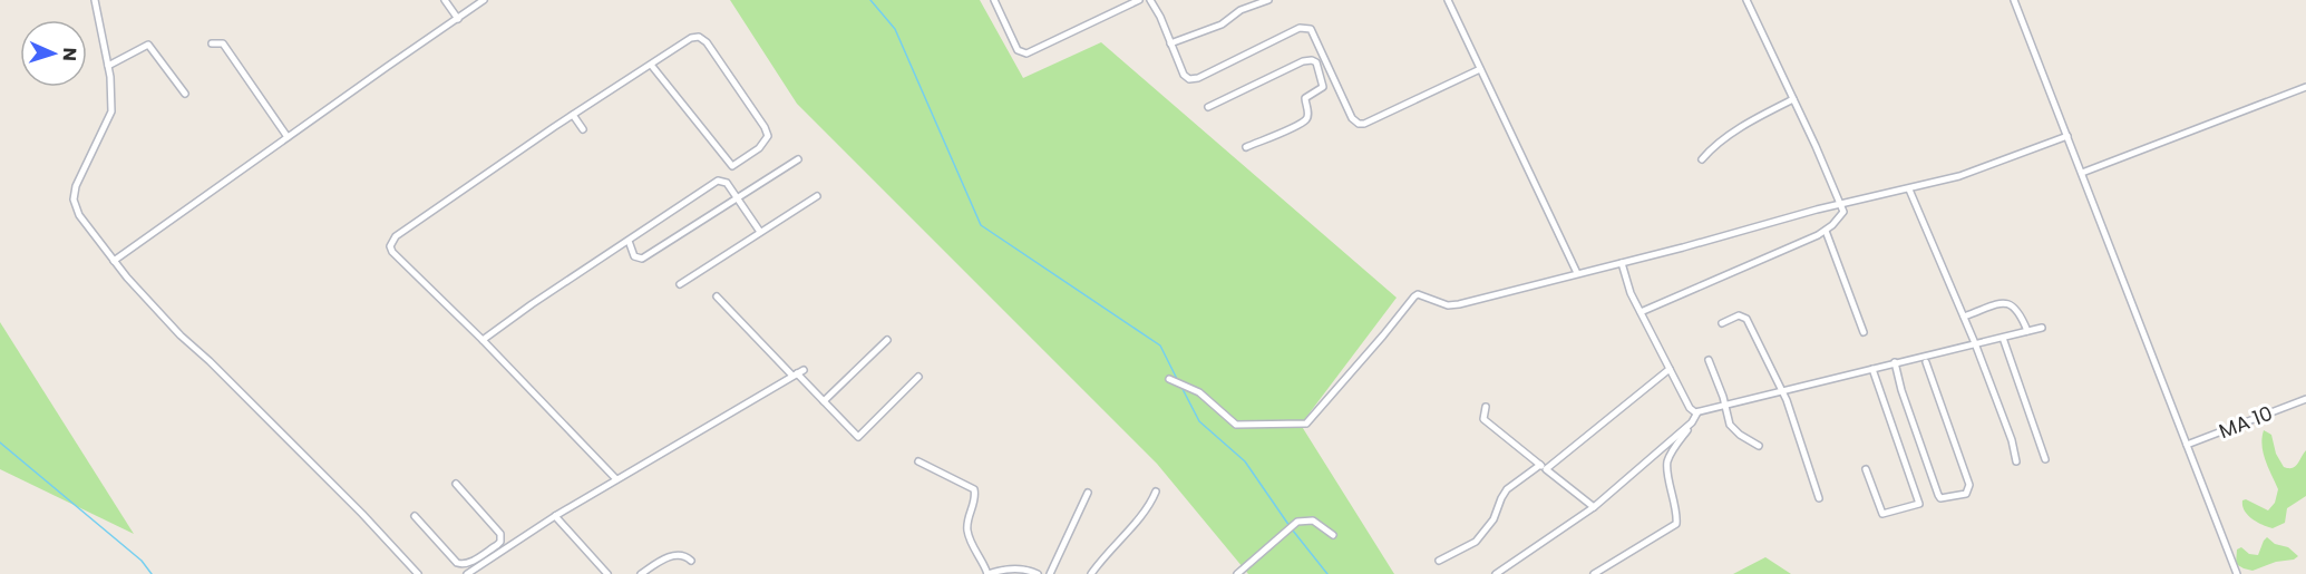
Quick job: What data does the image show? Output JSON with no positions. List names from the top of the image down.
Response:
{
  "streets": {
    "street": ["MA 10"]
  },
  "north": "right"
}
